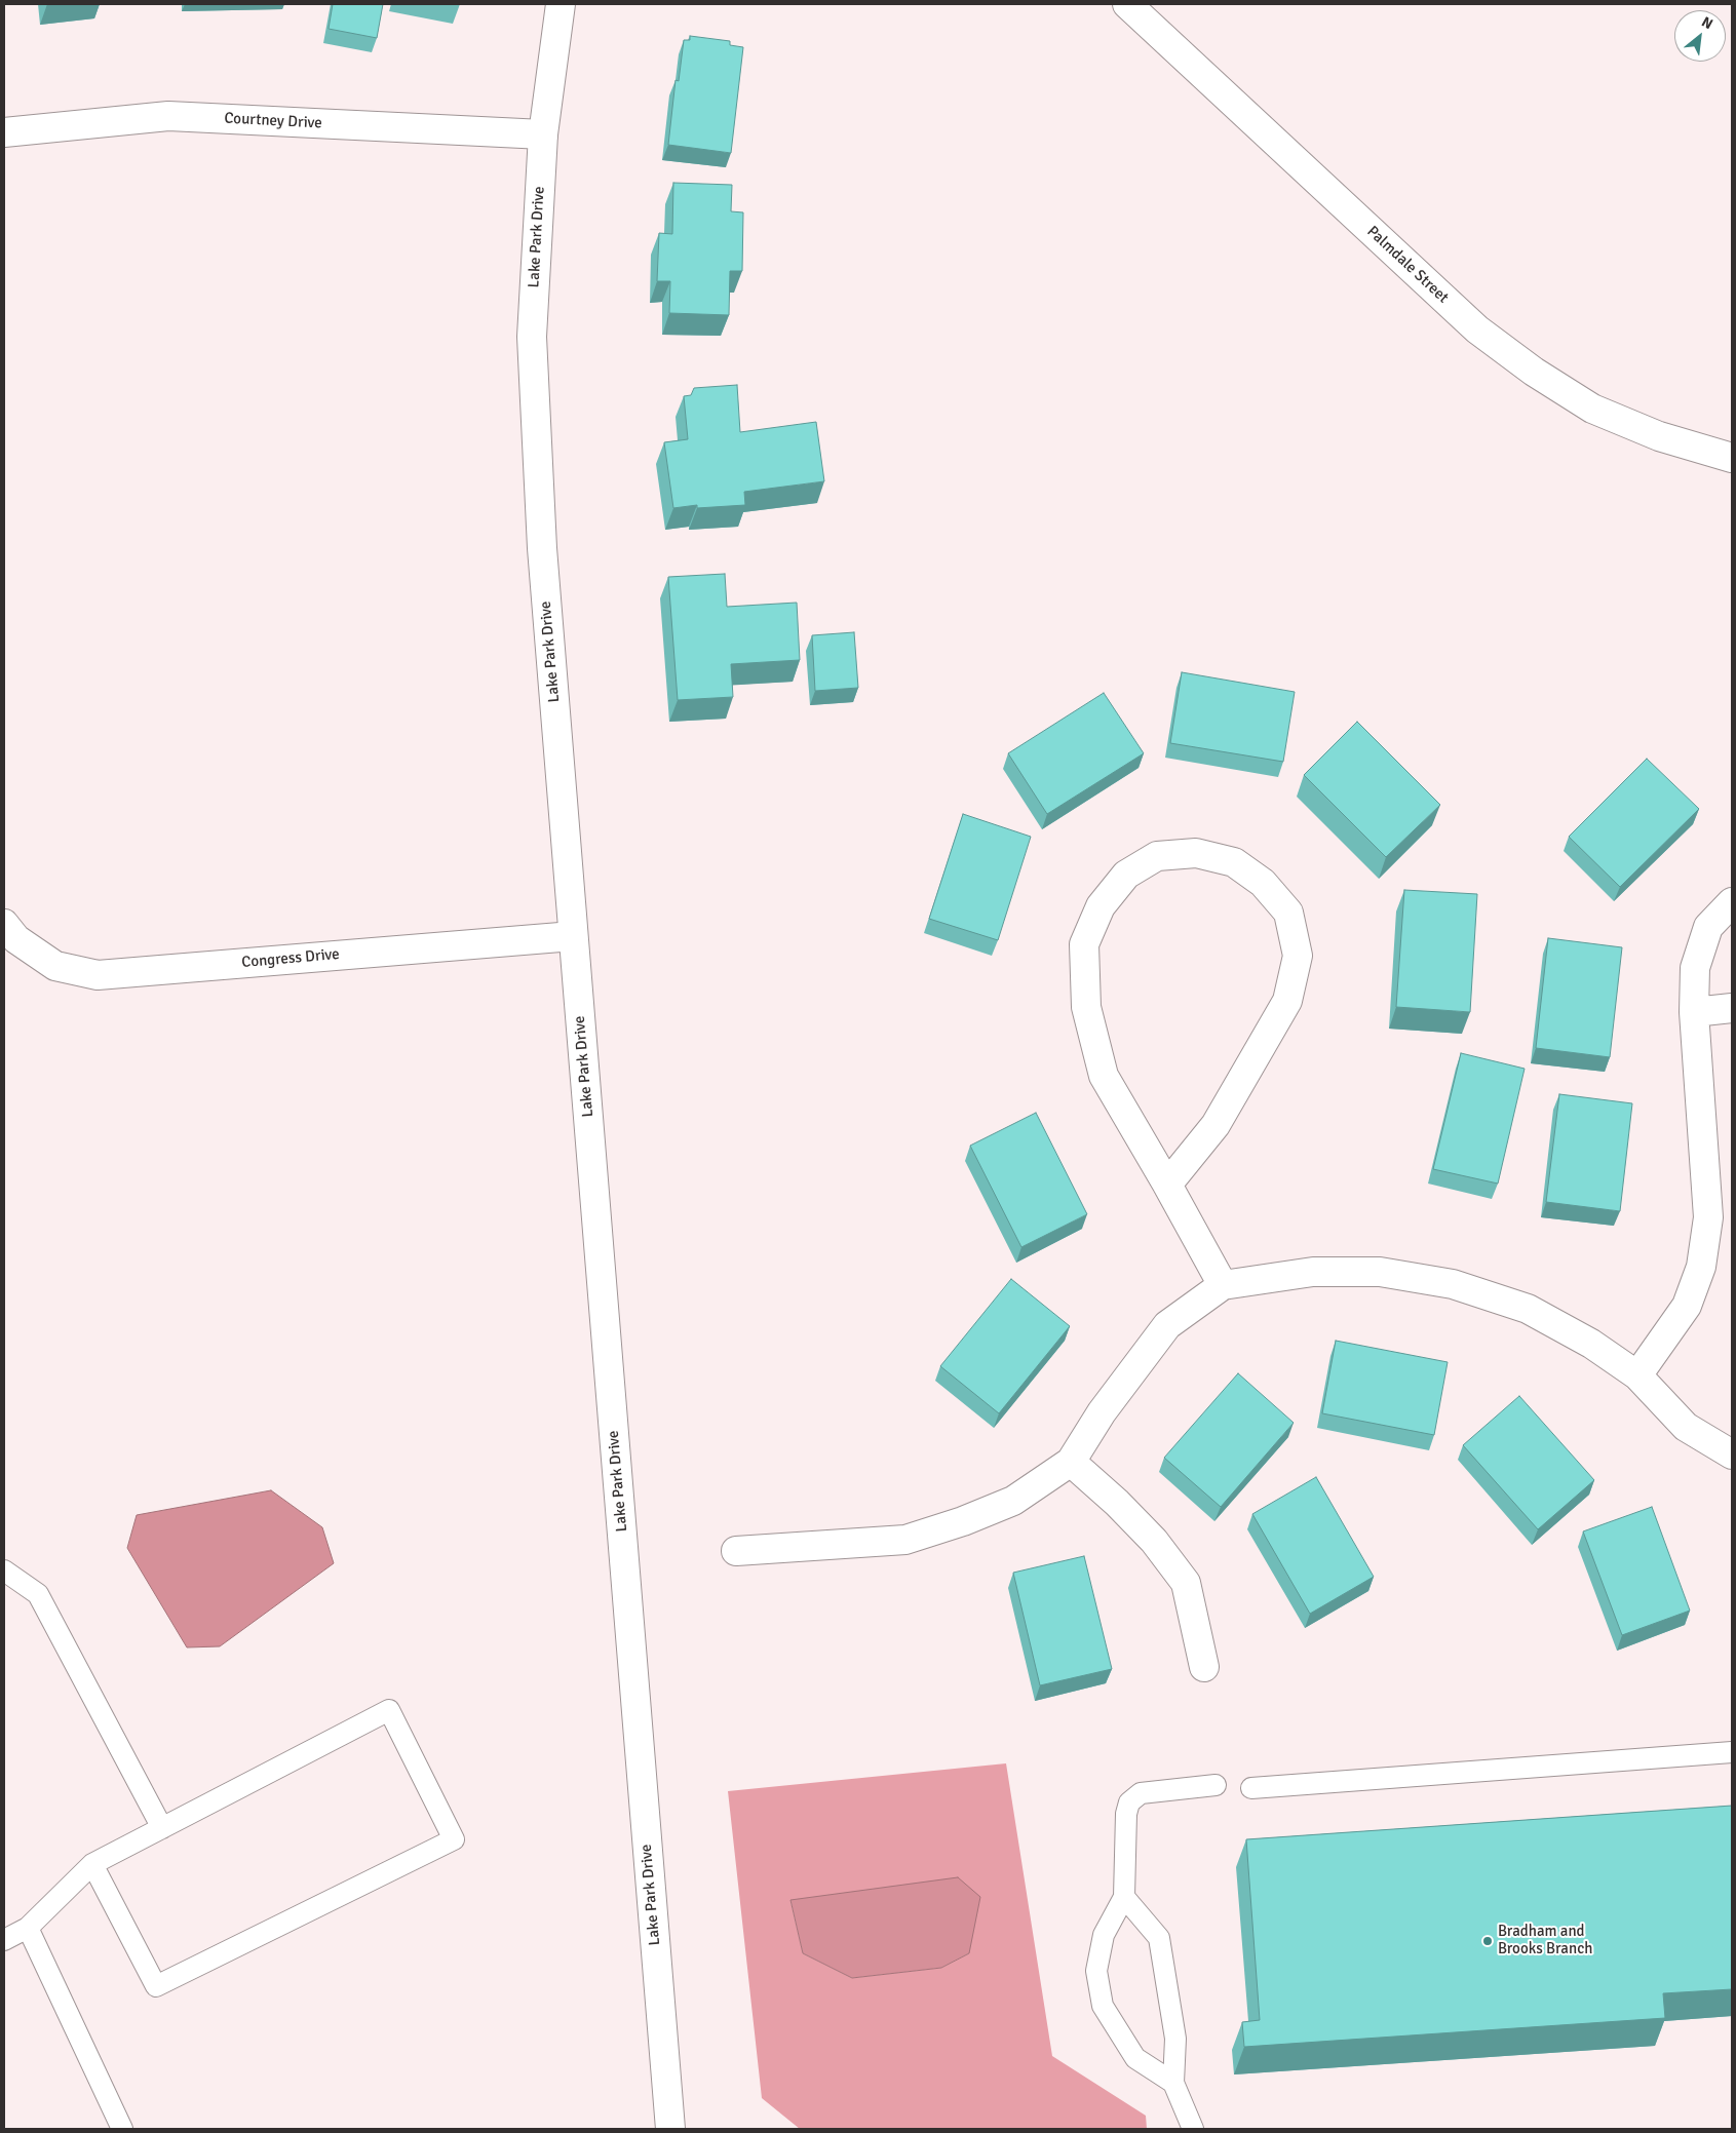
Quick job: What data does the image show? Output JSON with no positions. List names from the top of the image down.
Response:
{
  "streets": {
    "street": [
      "Courtney Drive",
      "Lake Park Drive",
      "Palmdale Street",
      "Congress Drive"
    ]
  },
  "crossings": [
    ["Courtney Drive", "Lake Park Drive"],
    ["Lake Park Drive", "Congress Drive"]
  ],
  "places": ["Bradham and Brooks Branch"],
  "north": "top right"
}
